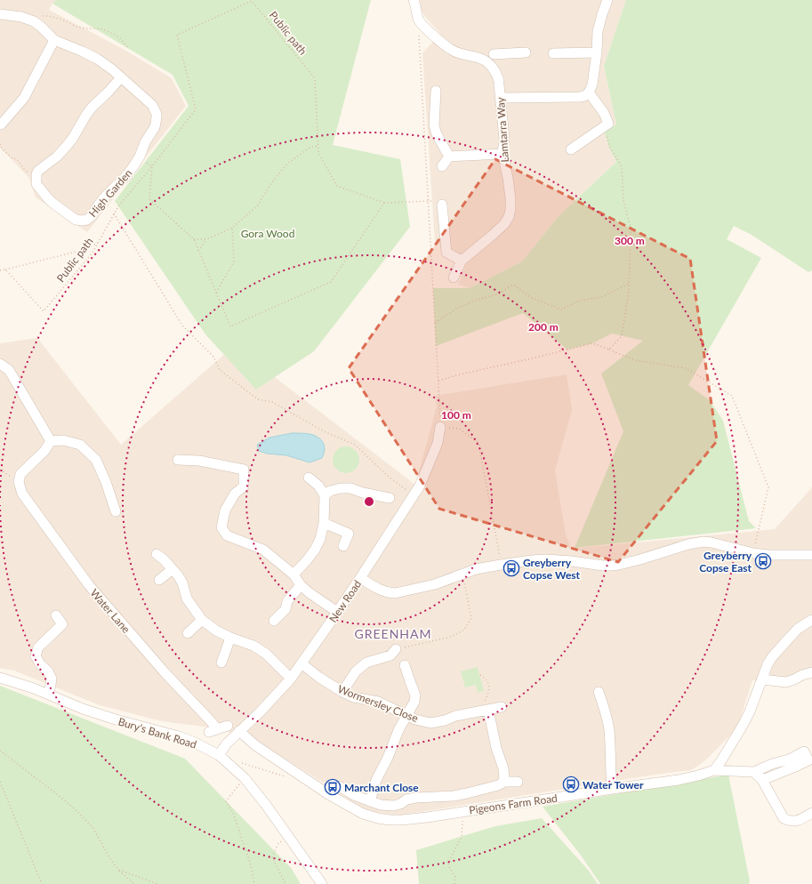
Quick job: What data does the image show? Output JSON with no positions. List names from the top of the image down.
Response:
{
  "streets": {
    "street": [
      "Lamtarra Way",
      "High Garden",
      "New Road",
      "Water Lane",
      "Wormersley Close",
      "Bury's Bank Road",
      "Pigeons Farm Road"
    ],
    "path": ["Public path"]
  },
  "crossings": [
    ["New Road", "Wormersley Close"],
    ["New Road", "Bury's Bank Road"],
    ["New Road", "Pigeons Farm Road"]
  ],
  "districts": ["GREENHAM"],
  "parks": ["Gora Wood"],
  "places": {
    "bus stop": [
      "Greyberry Copse East",
      "Greyberry Copse West",
      "Water Tower",
      "Marchant Close"
    ]
  },
  "rings": ["300 m", "200 m", "100 m"]
}
